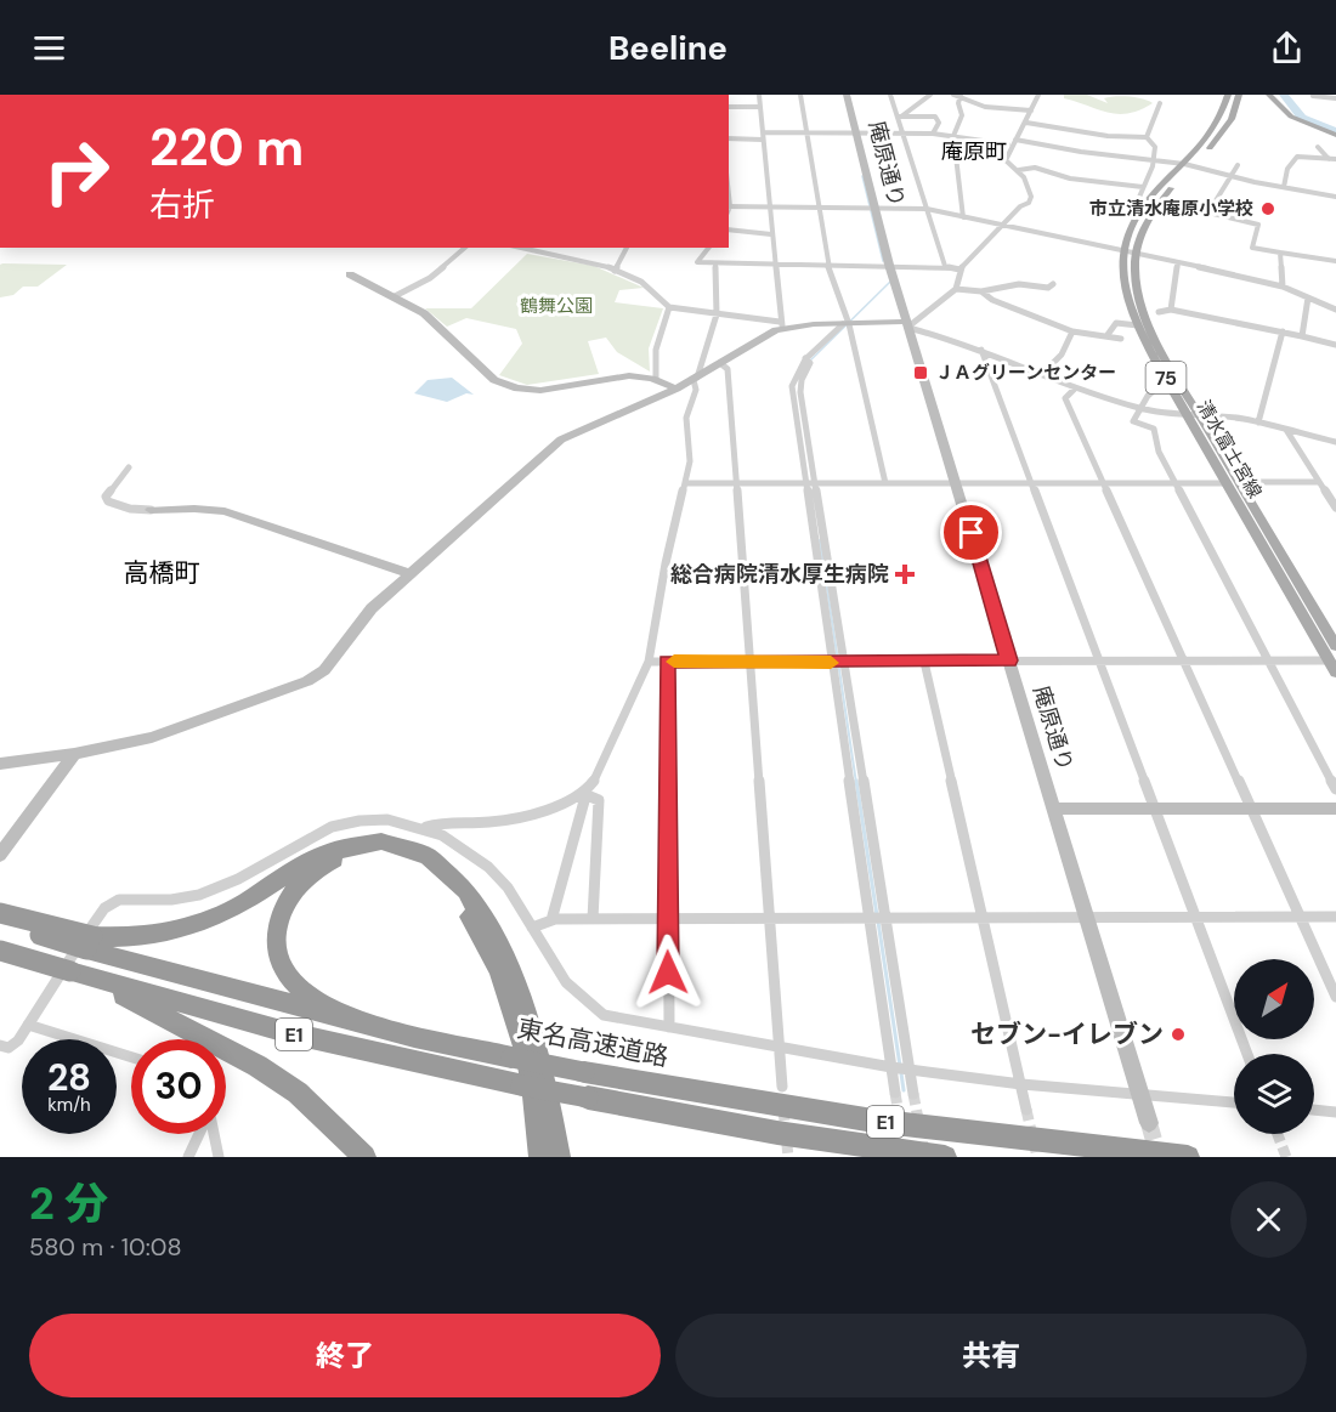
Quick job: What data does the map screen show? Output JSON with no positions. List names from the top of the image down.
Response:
{
  "streets": {
    "highway": ["E1", "東名高速道路"],
    "main road": ["75", "清水富士宮線"],
    "street": ["庵原通り"]
  },
  "districts": ["庵原町", "高橋町"],
  "parks": ["鶴舞公園"],
  "places": {
    "other": ["市立清水庵原小学校", "セブン-イレブン"],
    "transit": ["ＪＡグリーンセンター"],
    "health": ["総合病院清水厚生病院"]
  },
  "north": "top right",
  "page": {
    "header": "Beeline",
    "turn": ["220 m", "右折"],
    "speed": "28 km/h",
    "limit": "30",
    "heading": ["2 分", "580 m · 10:08"],
    "buttons": ["終了", "共有"]
  }
}
